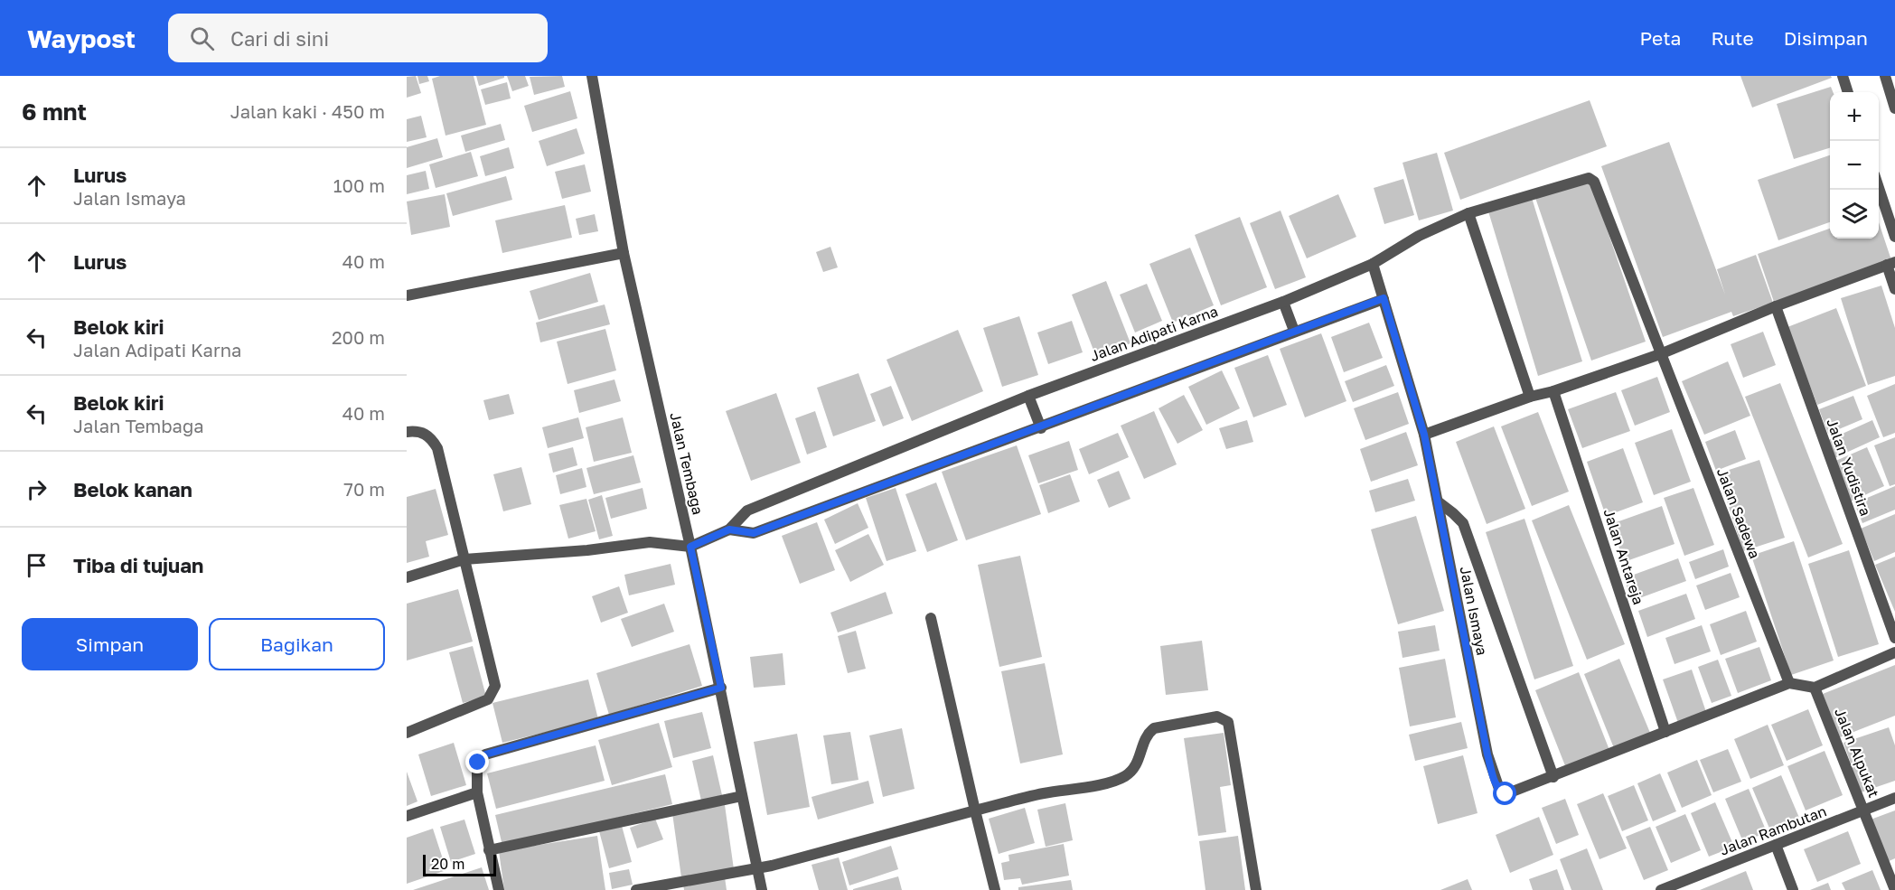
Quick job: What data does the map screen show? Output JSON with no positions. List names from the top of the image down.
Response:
{
  "streets": {
    "street": [
      "Jalan Adipati Karna",
      "Jalan Tembaga",
      "Jalan Yudistira",
      "Jalan Sadewa",
      "Jalan Antareja",
      "Jalan Ismaya",
      "Jalan Alpukat",
      "Jalan Rambutan"
    ]
  },
  "crossings": [
    ["Jalan Adipati Karna", "Jalan Tembaga"],
    ["Jalan Adipati Karna", "Jalan Sadewa"],
    ["Jalan Adipati Karna", "Jalan Ismaya"],
    ["Jalan Alpukat", "Jalan Rambutan"]
  ],
  "scale_bar": "20 m",
  "page": {
    "header": "Waypost",
    "search": "Cari di sini",
    "nav": ["Peta", "Rute", "Disimpan"],
    "heading": ["6 mnt", "Jalan kaki · 450 m"],
    "map_buttons": ["+", "−"],
    "list": [
      ["Lurus", "Jalan Ismaya", "100 m"],
      ["Lurus", "40 m"],
      ["Belok kiri", "Jalan Adipati Karna", "200 m"],
      ["Belok kiri", "Jalan Tembaga", "40 m"],
      ["Belok kanan", "70 m"],
      "Tiba di tujuan"
    ],
    "buttons": ["Simpan", "Bagikan"],
    "scale": "20 m"
  }
}
